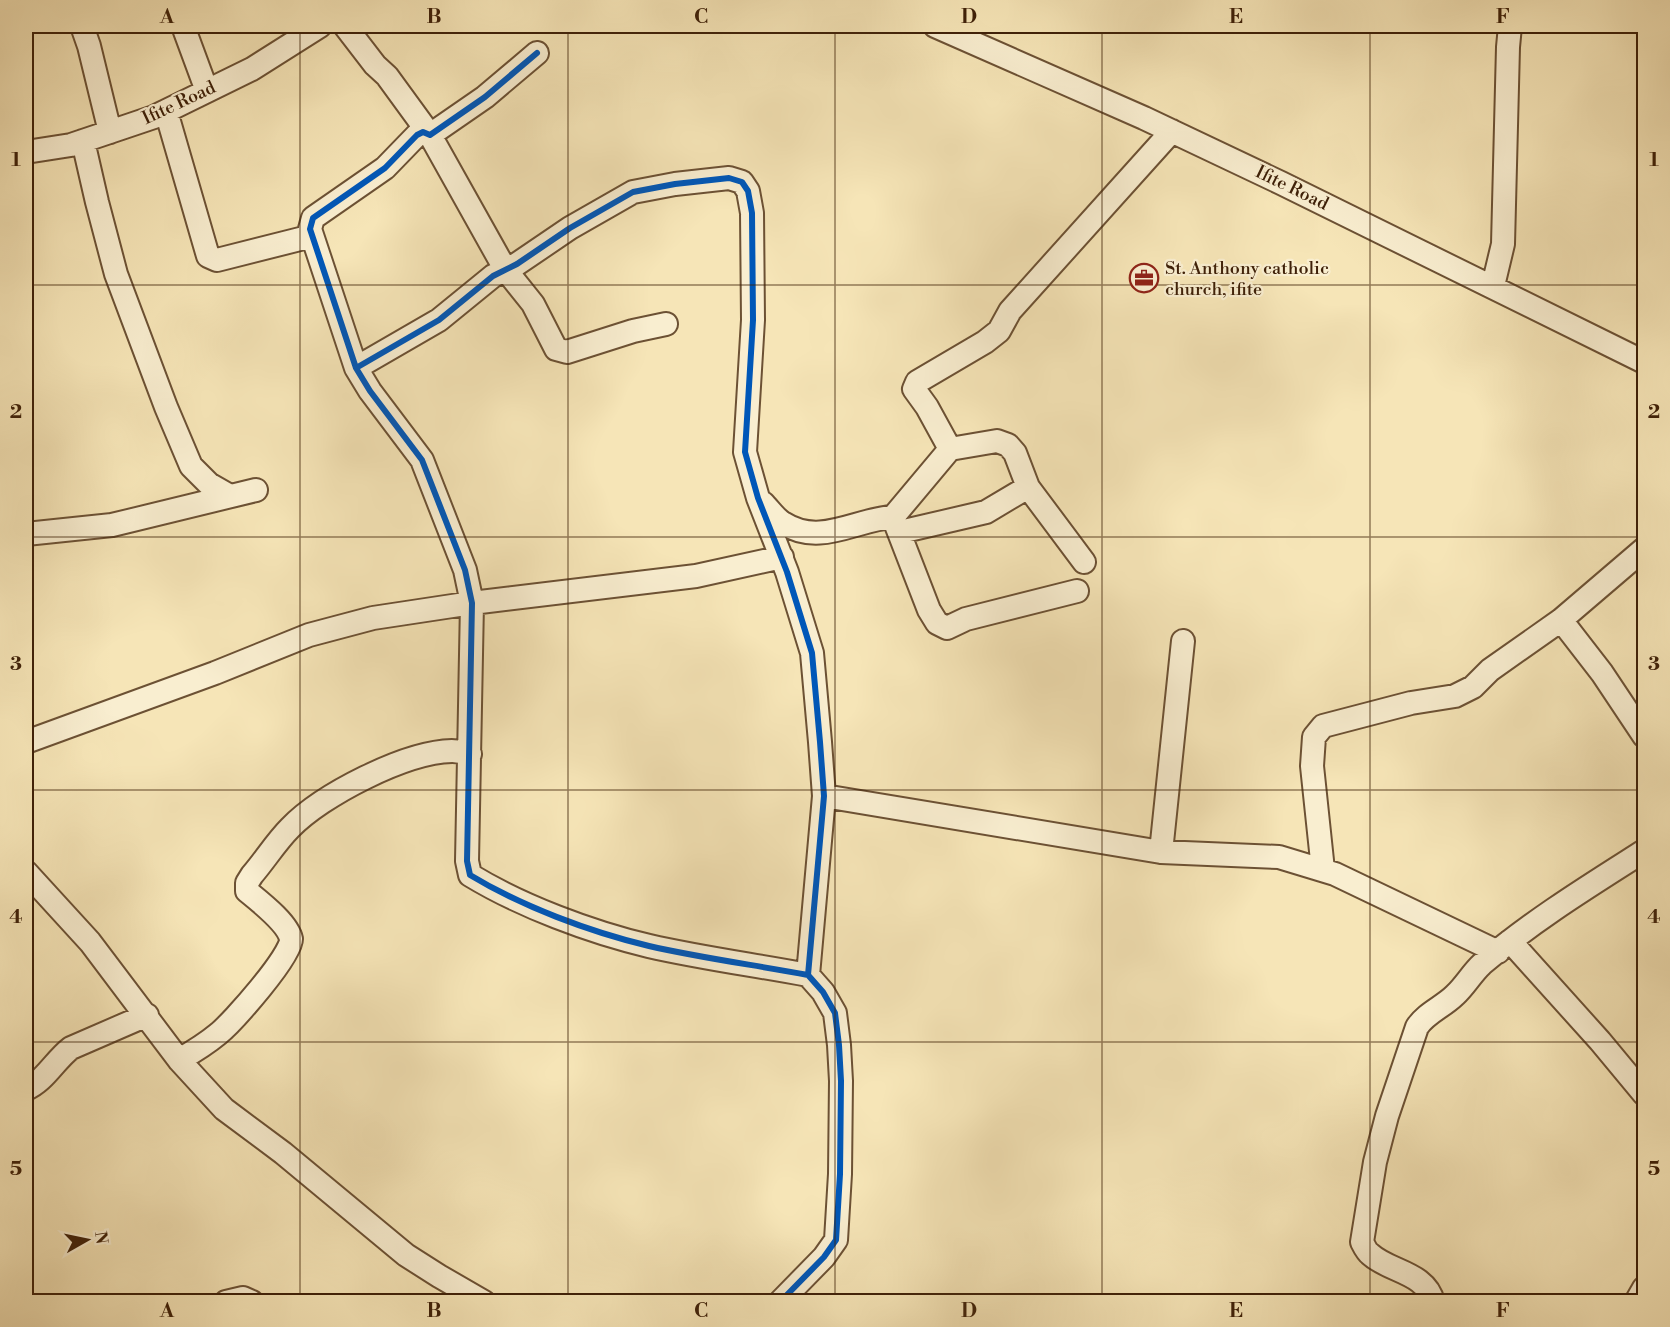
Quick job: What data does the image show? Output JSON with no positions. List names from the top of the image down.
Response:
{
  "streets": {
    "street": ["Ifite Road"]
  },
  "places": {
    "office": ["St. Anthony catholic church, ifite"]
  },
  "north": "right",
  "grid": {
    "columns": [
      "A",
      "B",
      "C",
      "D",
      "E",
      "F"
    ],
    "rows": [
      "1",
      "2",
      "3",
      "4",
      "5"
    ]
  }
}
